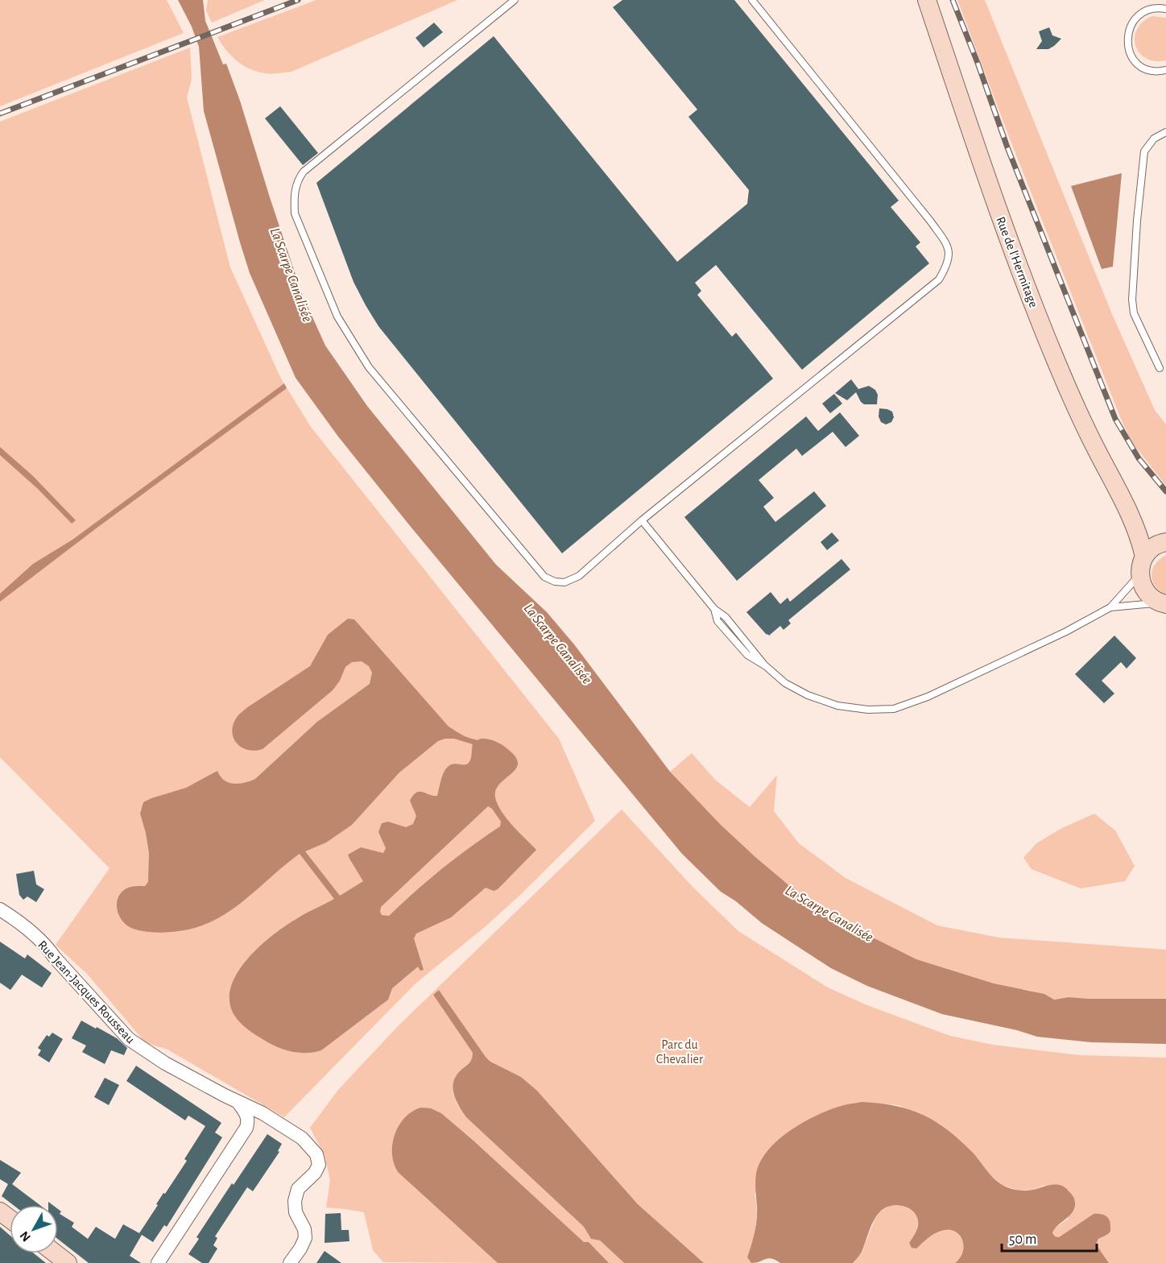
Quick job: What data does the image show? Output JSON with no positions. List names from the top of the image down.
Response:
{
  "streets": {
    "street": ["Rue de l'Hermitage", "Rue Jean-Jacques Rousseau"]
  },
  "water": ["La Scarpe Canalisée"],
  "parks": ["Parc du Chevalier"],
  "scale_bar": "50 m",
  "north": "bottom left"
}
